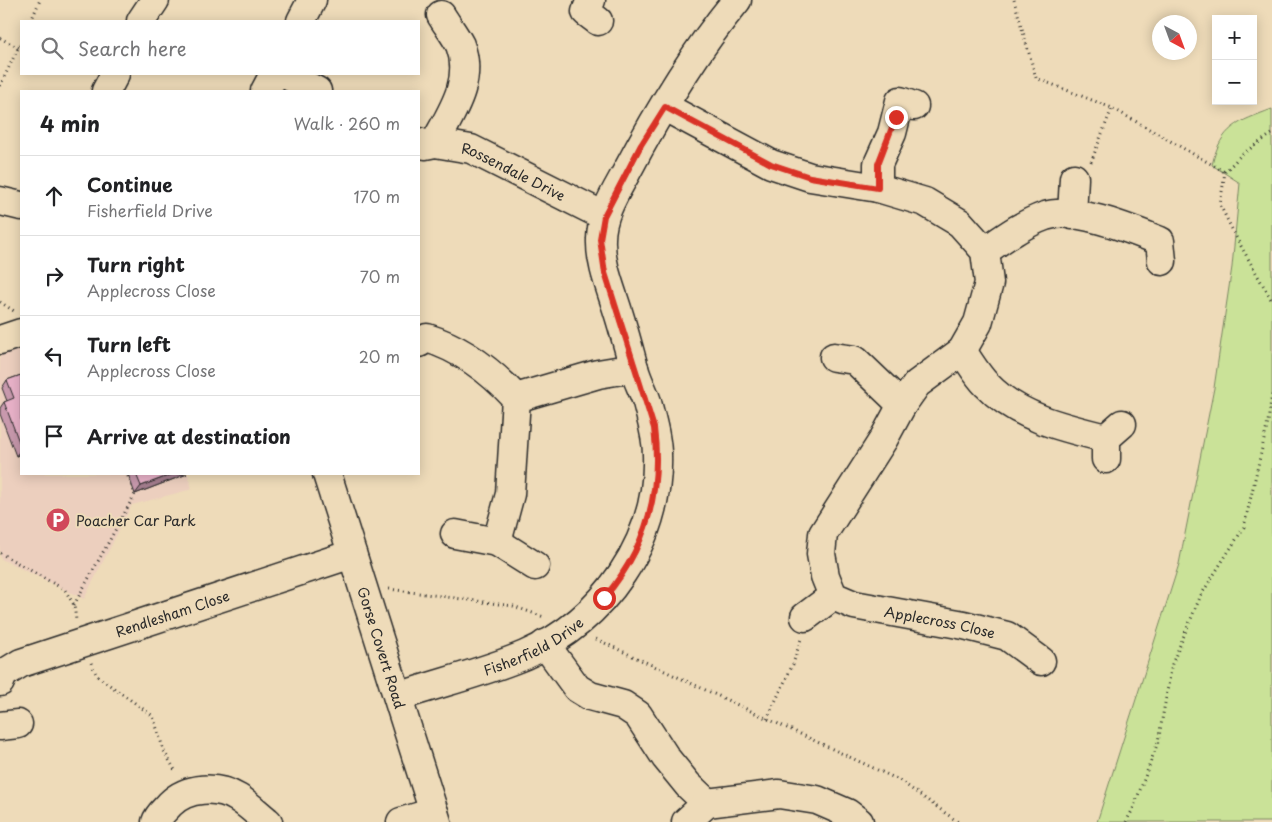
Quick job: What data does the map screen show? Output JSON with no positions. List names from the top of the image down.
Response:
{
  "streets": {
    "street": [
      "Rossendale Drive",
      "Rendlesham Close",
      "Applecross Close",
      "Fisherfield Drive",
      "Gorse Covert Road"
    ]
  },
  "crossings": [
    ["Rossendale Drive", "Fisherfield Drive"],
    ["Rendlesham Close", "Gorse Covert Road"],
    ["Fisherfield Drive", "Gorse Covert Road"]
  ],
  "places": {
    "parking": ["Poacher Car Park"]
  },
  "north": "bottom right",
  "page": {
    "map_buttons": ["+", "−"],
    "search": "Search here",
    "heading": ["4 min", "Walk · 260 m"],
    "list": [
      ["Continue", "Fisherfield Drive", "170 m"],
      ["Turn right", "Applecross Close", "70 m"],
      ["Turn left", "Applecross Close", "20 m"],
      "Arrive at destination"
    ]
  }
}
